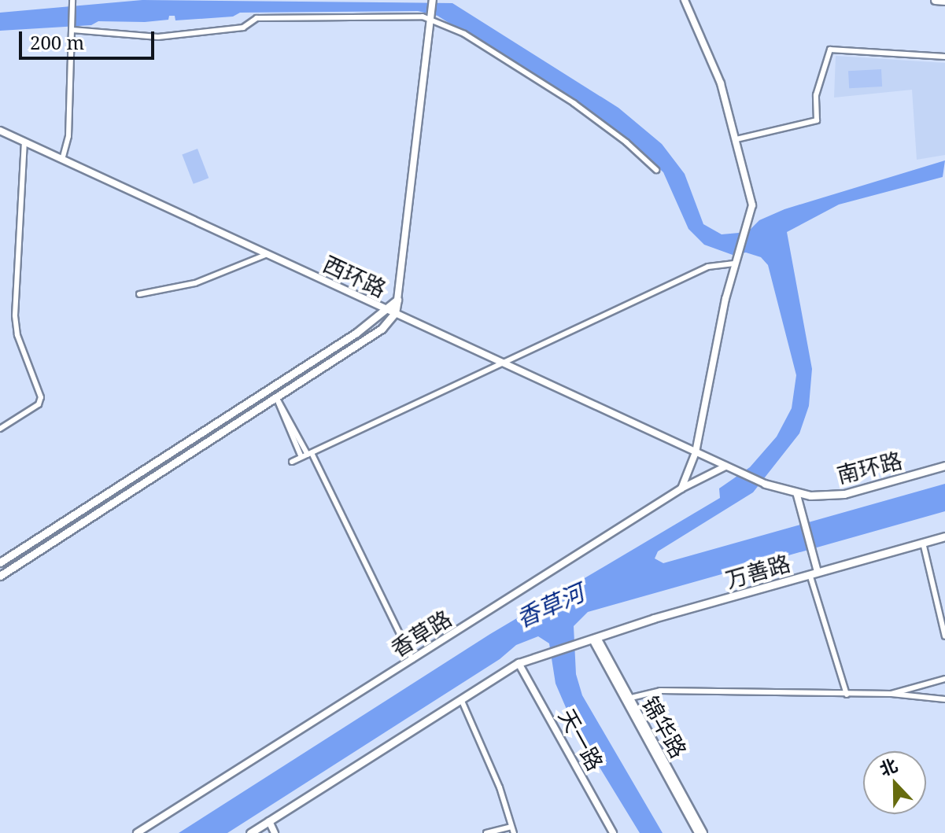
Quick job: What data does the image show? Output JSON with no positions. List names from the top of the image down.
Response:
{
  "streets": {
    "main road": ["南环路", "万善路"],
    "street": [
      "西环路",
      "香草路",
      "锦华路",
      "天一路"
    ]
  },
  "crossings": [
    ["万善路", "锦华路"],
    ["万善路", "天一路"]
  ],
  "water": ["香草河"],
  "scale_bar": "200 m",
  "north": "top"
}
